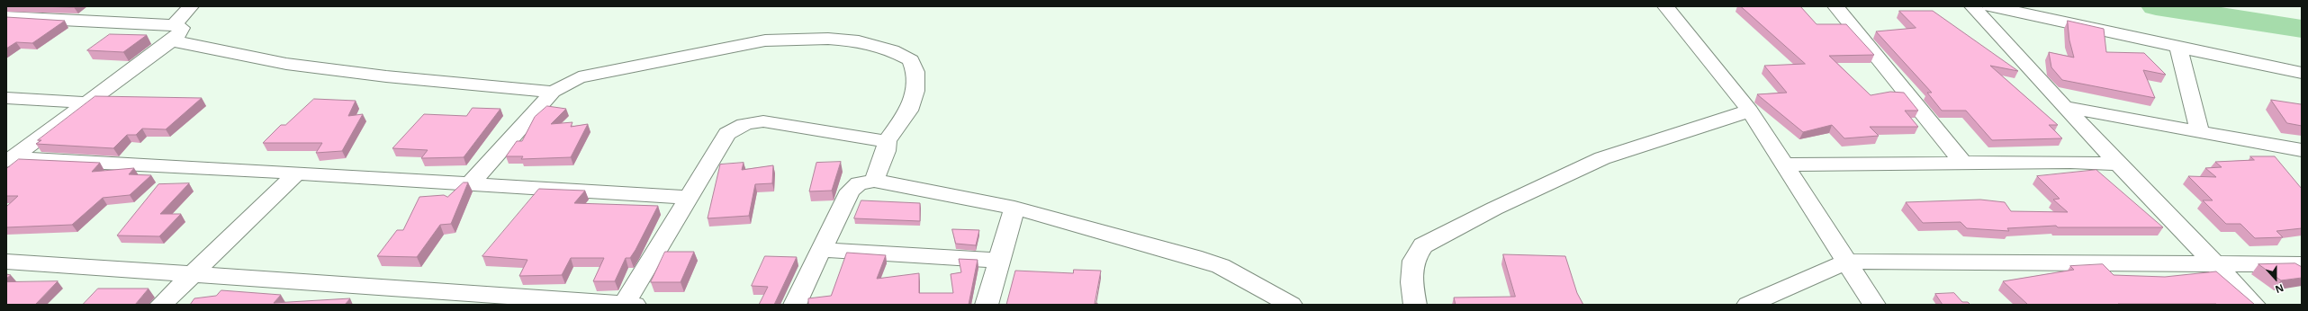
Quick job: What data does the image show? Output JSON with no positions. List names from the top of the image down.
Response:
{
  "north": "bottom"
}
